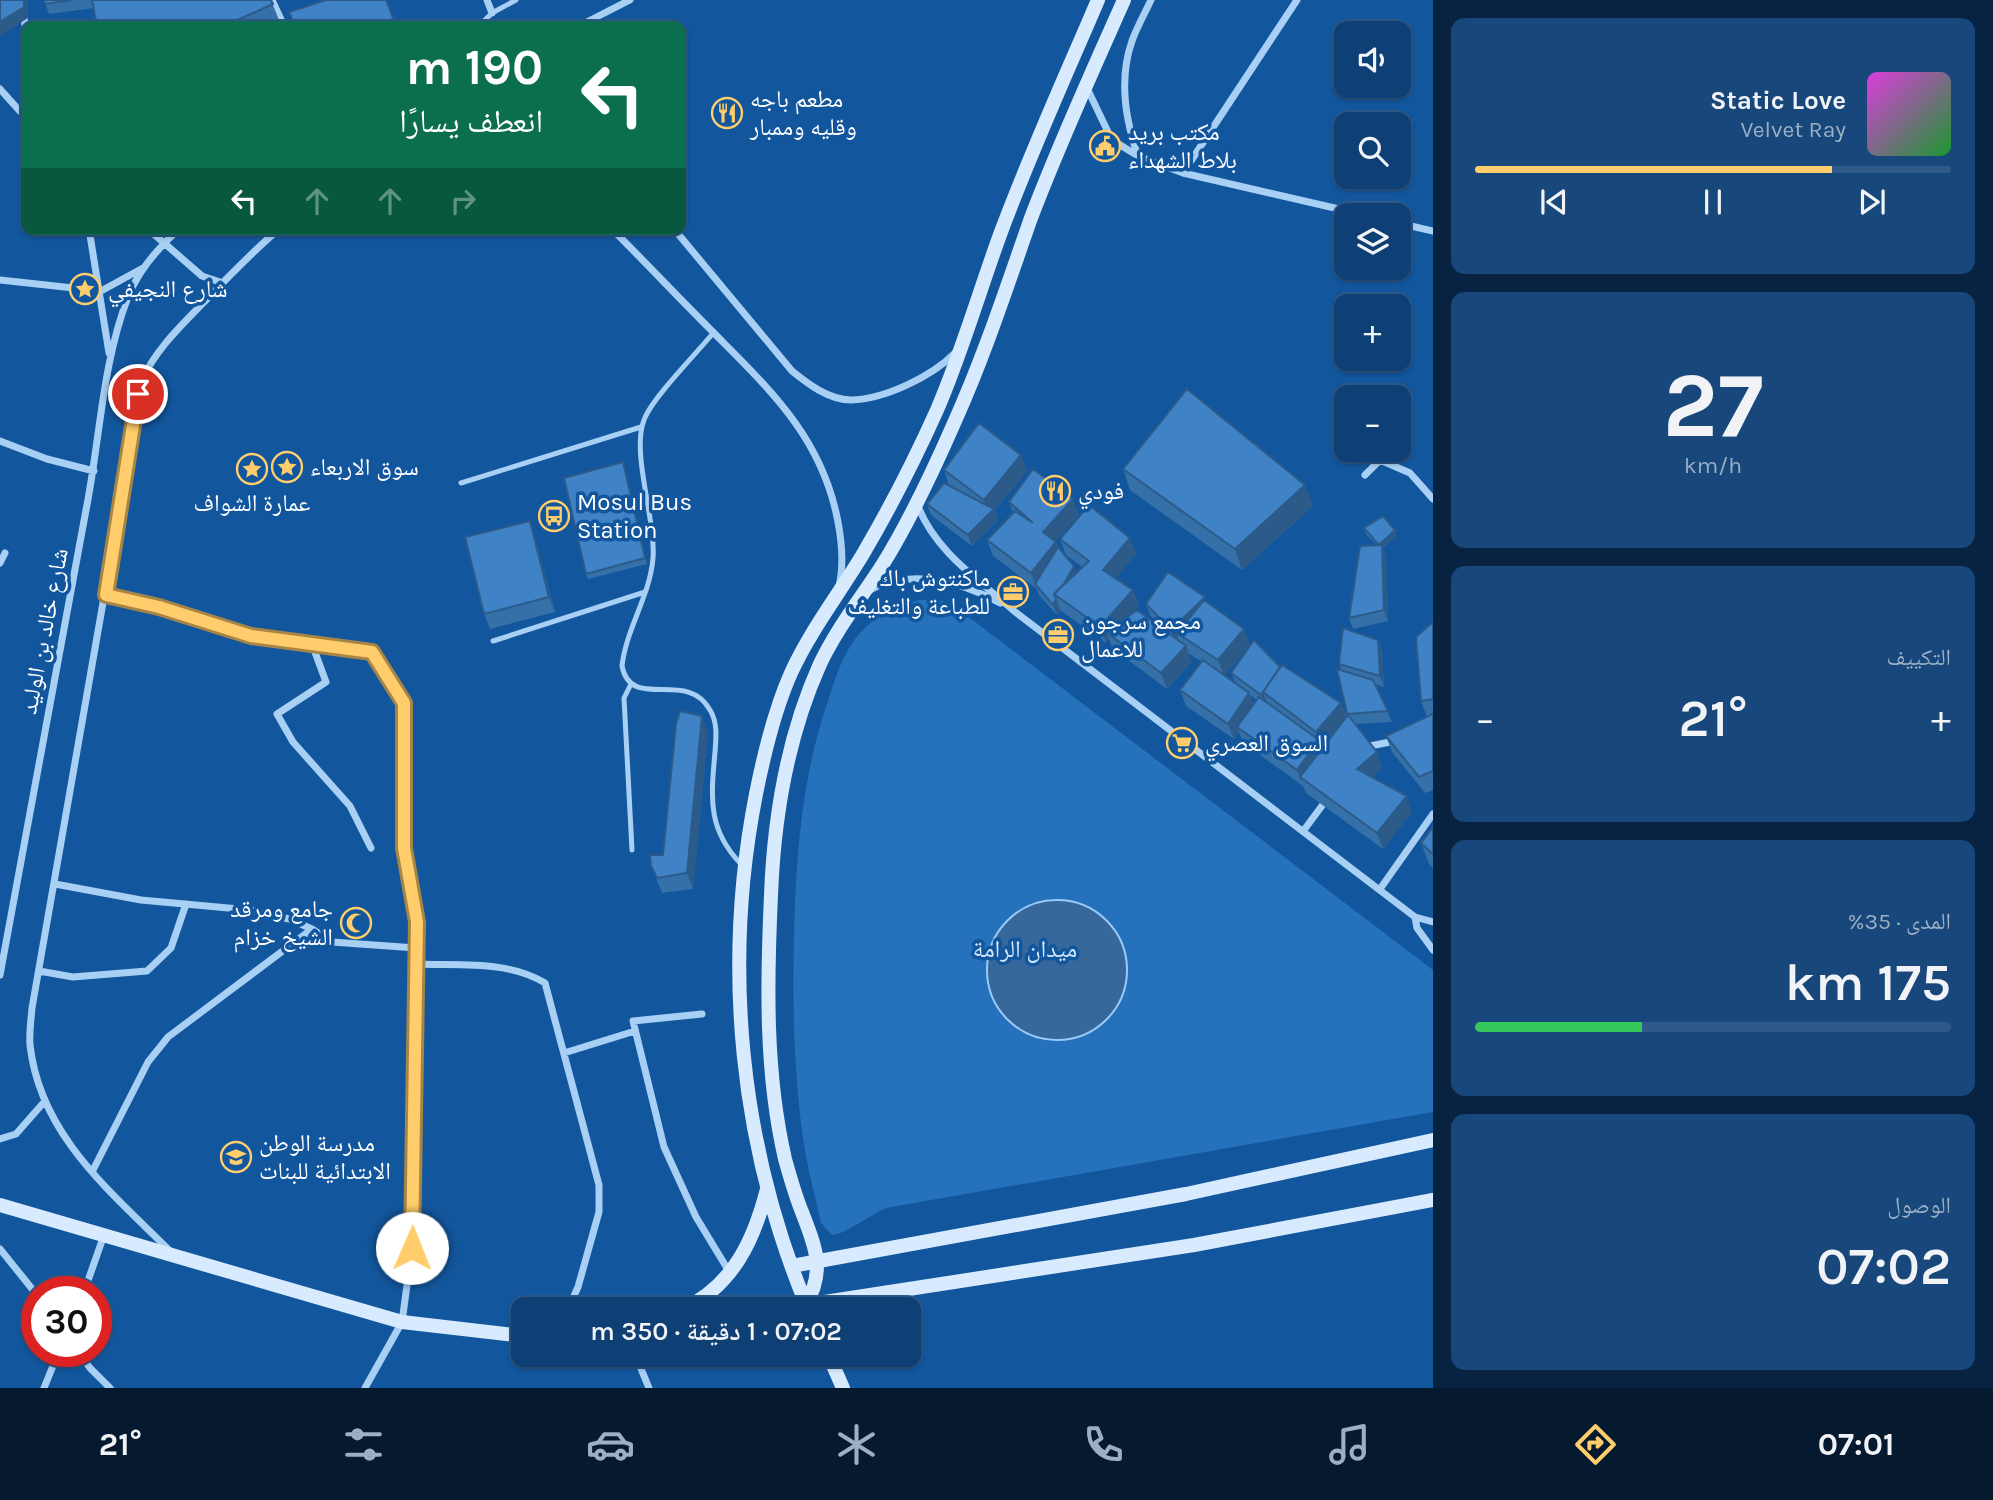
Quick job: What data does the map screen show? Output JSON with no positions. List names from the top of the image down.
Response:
{
  "streets": {
    "street": ["شارع خالد بن الوليد"]
  },
  "parks": ["ميدان الرامة"],
  "places": {
    "restaurant": ["مطعم باجه وقليه وممبار", "فودي"],
    "public building": ["مكتب بريد بلاط الشهداء"],
    "place": ["شارع النجيفي", "سوق الاربعاء", "عمارة الشواف"],
    "bus stop": ["Mosul Bus Station"],
    "office": ["ماكنتوش باك للطباعة والتغليف", "مجمع سرجون للاعمال"],
    "supermarket": ["السوق العصري"],
    "mosque": ["جامع ومرقد الشيخ خزام"],
    "school or university": ["مدرسة الوطن الابتدائية للبنات"]
  },
  "page": {
    "map_buttons": ["+", "−"],
    "turn": ["190 m", "انعطف يسارًا"],
    "song": ["Static Love", "Velvet Ray"],
    "tile": [
      ["27", "km/h"],
      "التكييف",
      ["المدى · 35%", "175 km"],
      ["الوصول", "07:02"]
    ],
    "heat": ["−", "21°", "+"],
    "limit": "30",
    "trip": "07:02 · 1 دقيقة · 350 m",
    "tabs": ["07:01", "21°"]
  }
}
